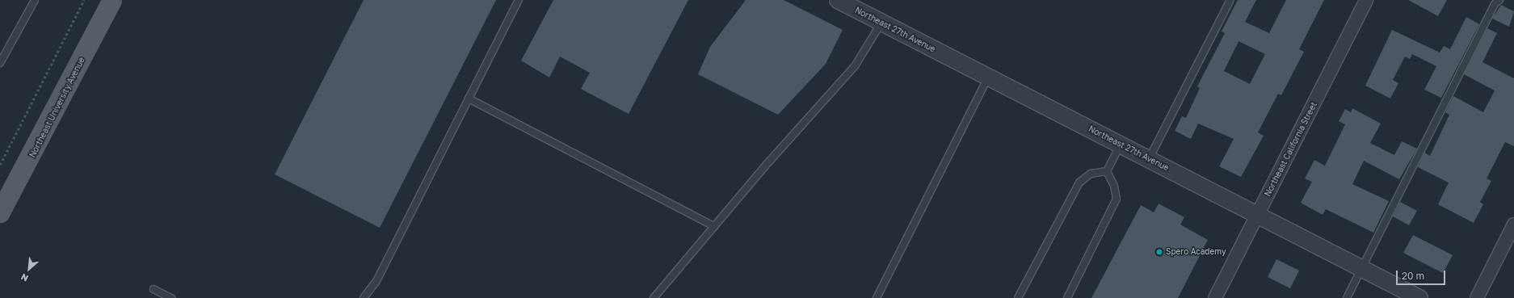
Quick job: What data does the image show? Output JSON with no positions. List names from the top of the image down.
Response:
{
  "streets": {
    "main road": ["Northeast University Avenue"],
    "street": ["Northeast 27th Avenue", "Northeast California Street"]
  },
  "crossings": [
    ["Northeast 27th Avenue", "Northeast California Street"]
  ],
  "places": ["Spero Academy"],
  "scale_bar": "20 m",
  "north": "bottom left"
}
